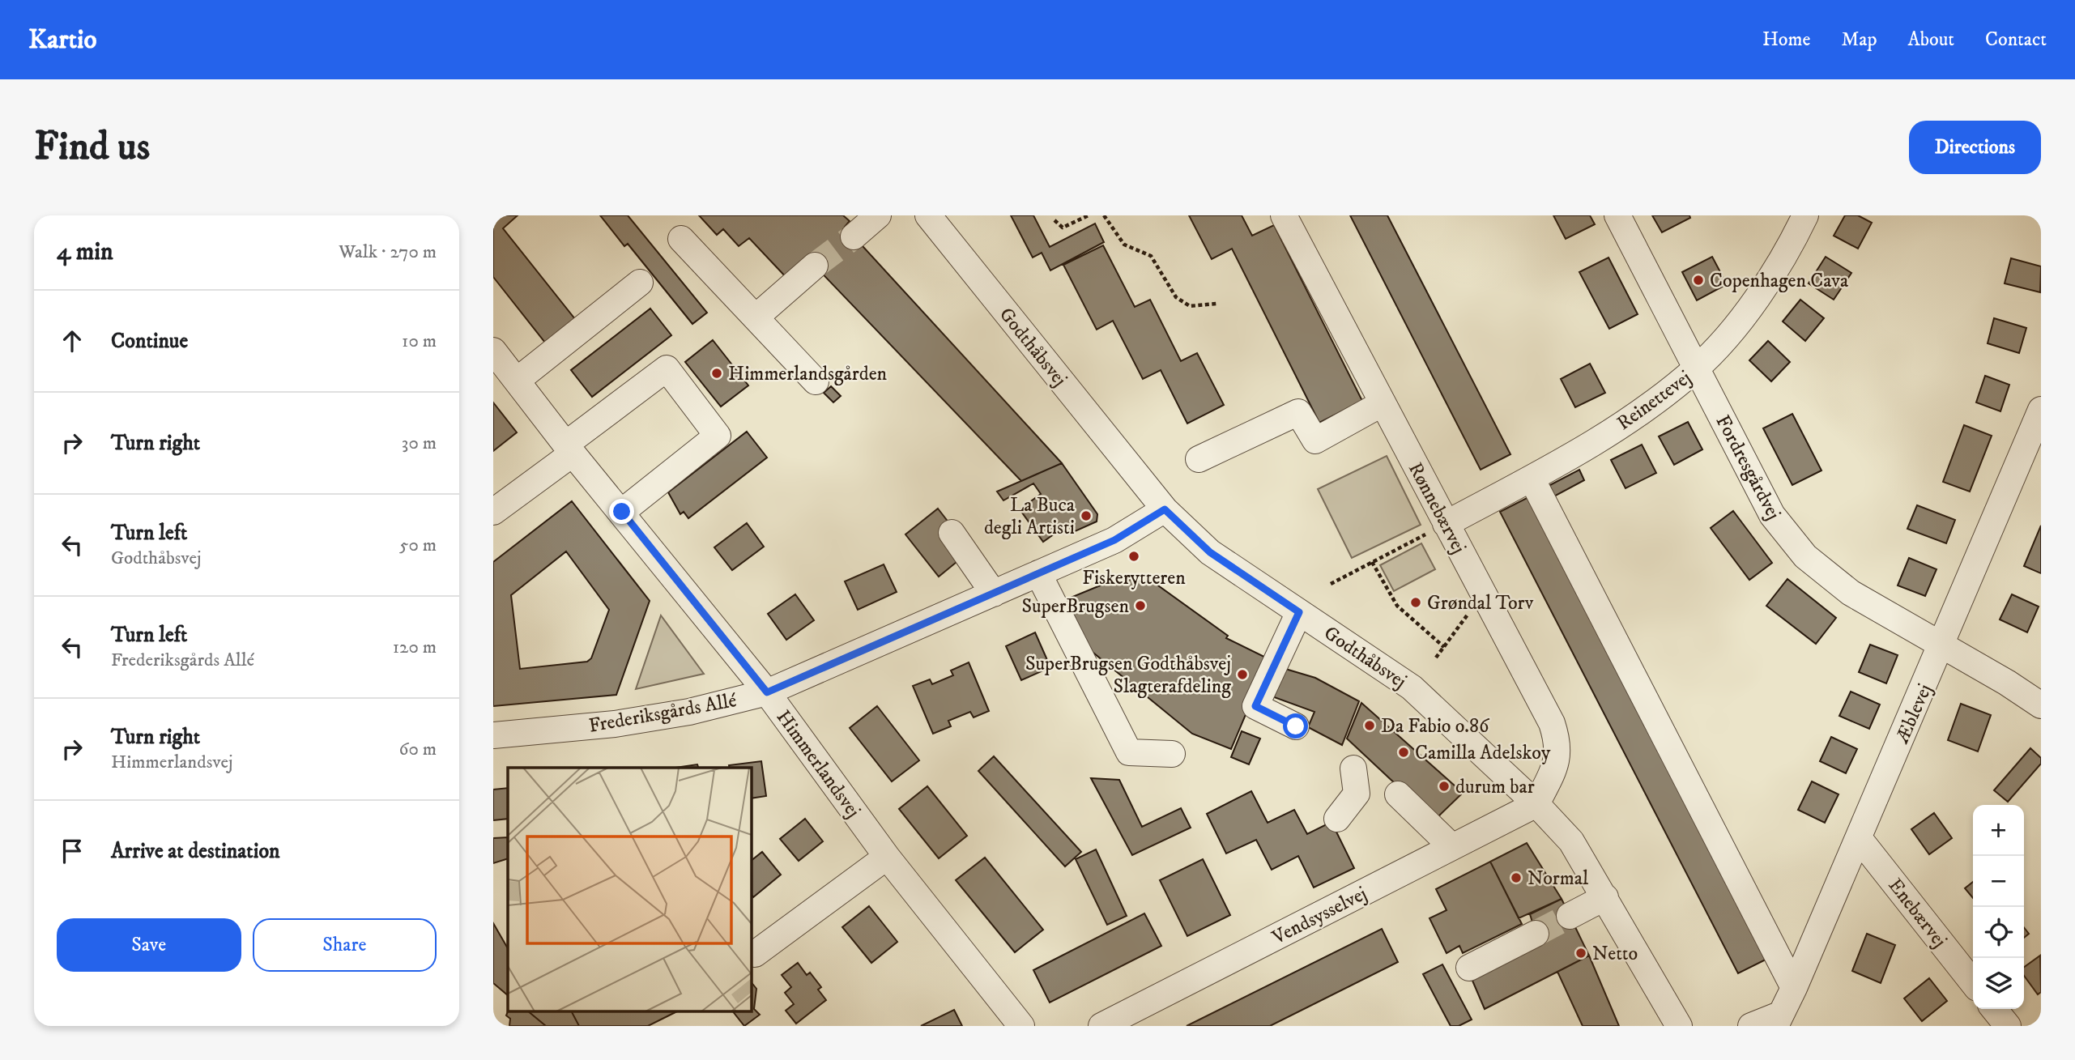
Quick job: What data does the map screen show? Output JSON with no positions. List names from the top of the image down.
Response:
{
  "streets": {
    "street": [
      "Godthåbsvej",
      "Reinettevej",
      "Fordresgårdvej",
      "Rønnebærvej",
      "Frederiksgårds Allé",
      "Æblevej",
      "Himmerlandsvej",
      "Enebærvej",
      "Vendsysselvej"
    ]
  },
  "crossings": [
    ["Godthåbsvej", "Rønnebærvej"],
    ["Godthåbsvej", "Frederiksgårds Allé"],
    ["Godthåbsvej", "Vendsysselvej"],
    ["Reinettevej", "Fordresgårdvej"],
    ["Reinettevej", "Rønnebærvej"],
    ["Fordresgårdvej", "Æblevej"],
    ["Rønnebærvej", "Vendsysselvej"],
    ["Frederiksgårds Allé", "Himmerlandsvej"],
    ["Æblevej", "Enebærvej"]
  ],
  "places": [
    "Copenhagen Cava",
    "Himmerlandsgården",
    "La Buca degli Artisti",
    "Fiskerytteren",
    "Grøndal Torv",
    "SuperBrugsen",
    "SuperBrugsen Godthåbsvej Slagterafdeling",
    "Da Fabio o.86",
    "Camilla Adelskoy",
    "durum bar",
    "Normal",
    "Netto"
  ],
  "page": {
    "header": "Kartio",
    "nav": [
      "Home",
      "Map",
      "About",
      "Contact"
    ],
    "buttons": [
      "Directions",
      ["Save", "Share"]
    ],
    "title": "Find us",
    "heading": ["4 min", "Walk · 270 m"],
    "list": [
      ["Continue", "10 m"],
      ["Turn right", "30 m"],
      ["Turn left", "Godthåbsvej", "50 m"],
      ["Turn left", "Frederiksgårds Allé", "120 m"],
      ["Turn right", "Himmerlandsvej", "60 m"],
      "Arrive at destination"
    ],
    "map_buttons": ["+", "−"]
  }
}
